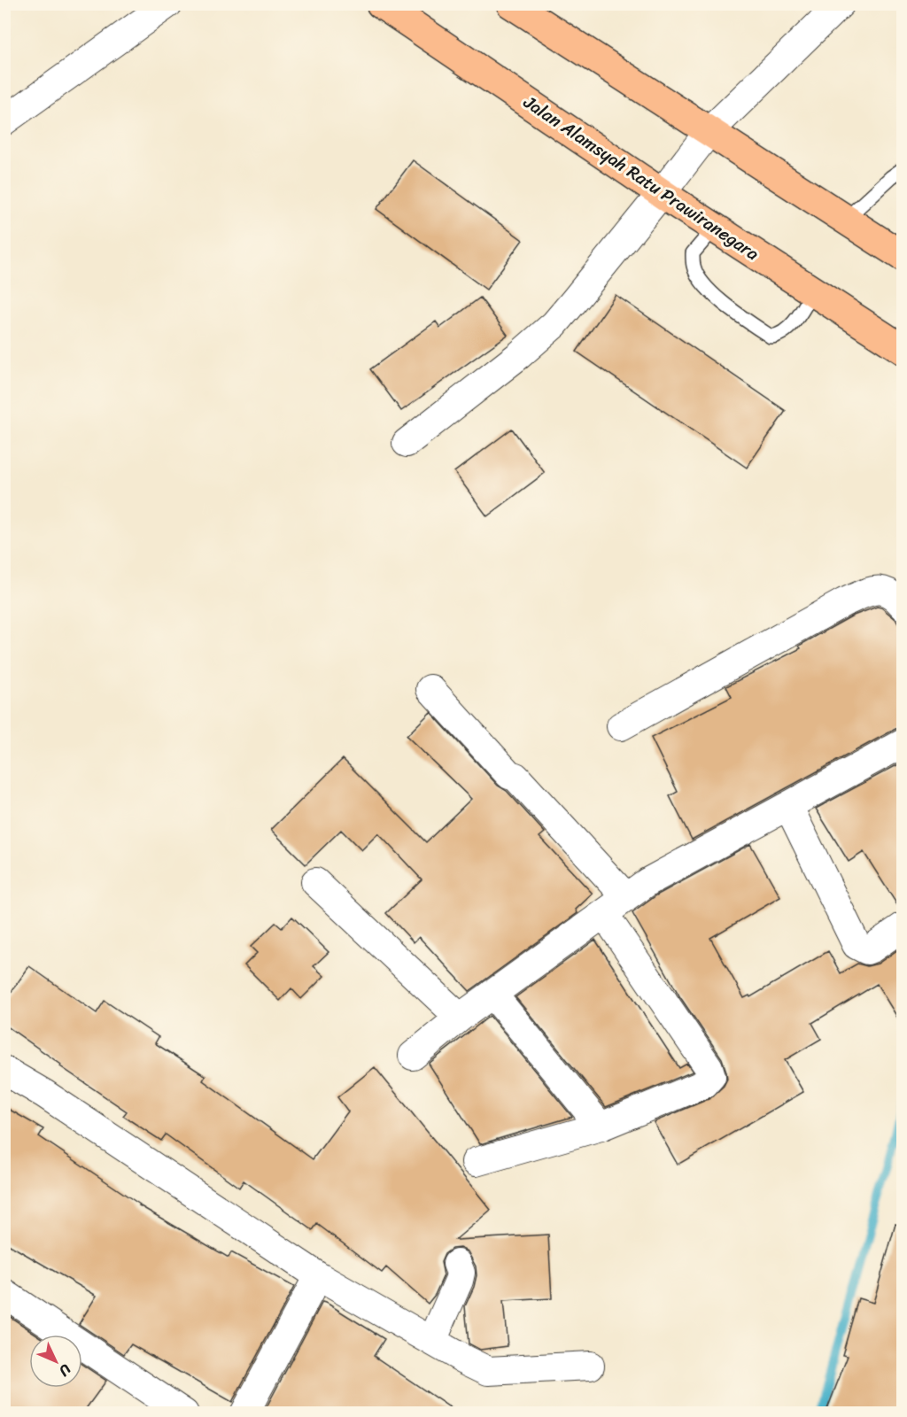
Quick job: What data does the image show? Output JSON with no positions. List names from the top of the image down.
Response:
{
  "streets": {
    "highway": ["Jalan Alamsyah Ratu Prawiranegara"]
  },
  "north": "bottom right"
}
